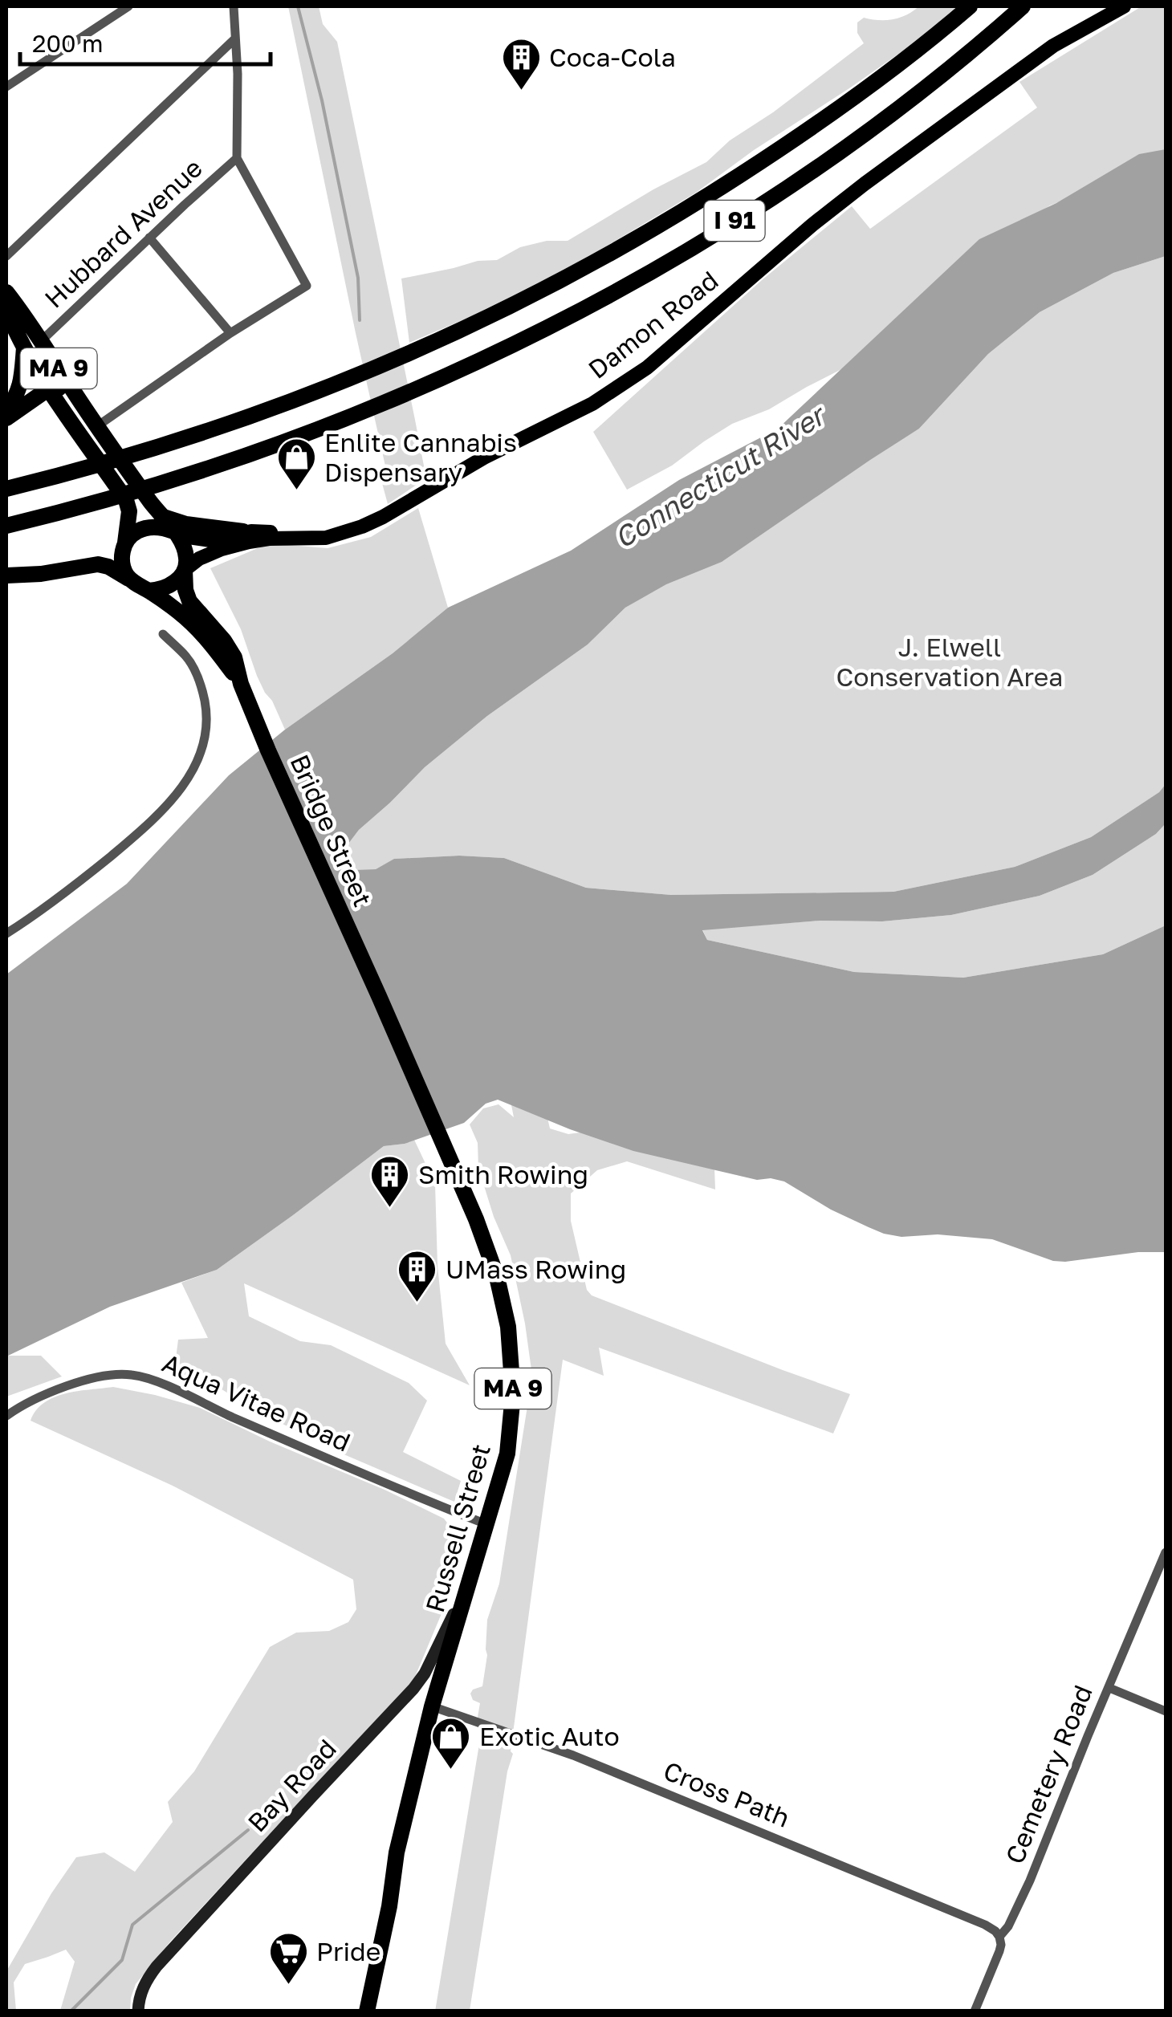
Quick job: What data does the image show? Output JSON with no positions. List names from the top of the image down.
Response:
{
  "streets": {
    "highway": [
      "I 91",
      "MA 9",
      "Bridge Street",
      "Russell Street"
    ],
    "main road": ["Damon Road", "Bay Road"],
    "street": [
      "Hubbard Avenue",
      "Aqua Vitae Road",
      "Cemetery Road",
      "Cross Path"
    ]
  },
  "crossings": [
    ["Hubbard Avenue", "MA 9"],
    ["Damon Road", "MA 9"],
    ["Damon Road", "Bridge Street"],
    ["MA 9", "Bridge Street"],
    ["Bridge Street", "Russell Street"],
    ["Aqua Vitae Road", "Russell Street"],
    ["Russell Street", "Bay Road"],
    ["Russell Street", "Cross Path"],
    ["Cemetery Road", "Cross Path"]
  ],
  "water": ["Connecticut River"],
  "parks": ["J. Elwell Conservation Area"],
  "places": {
    "building": ["Coca-Cola", "Smith Rowing", "UMass Rowing"],
    "shop": ["Enlite Cannabis Dispensary", "Exotic Auto"],
    "supermarket": ["Pride"]
  },
  "scale_bar": "200 m"
}
